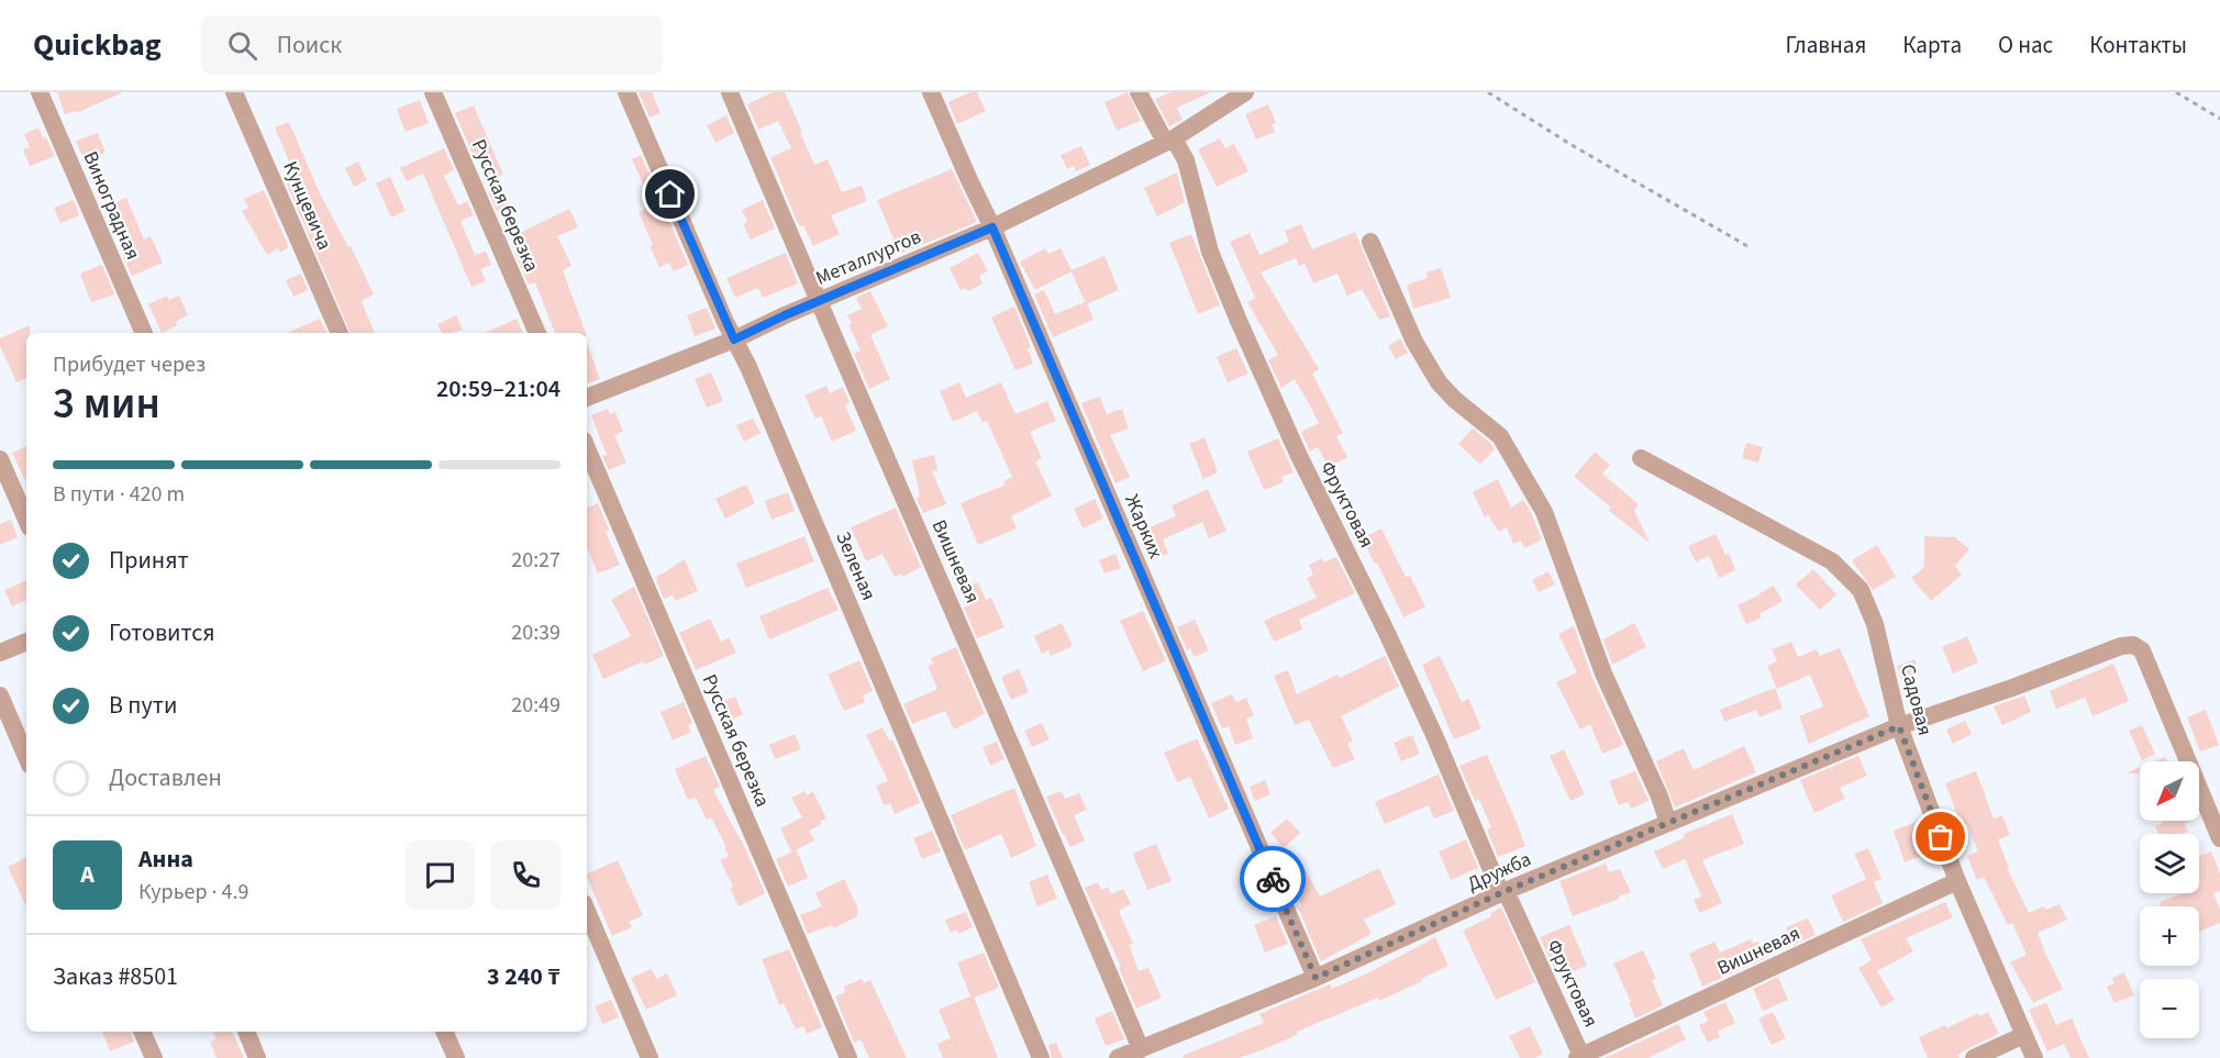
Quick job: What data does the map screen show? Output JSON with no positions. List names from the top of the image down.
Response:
{
  "streets": {
    "street": [
      "Виноградная",
      "Кунцевича",
      "Русская березка",
      "Металлургов",
      "Фруктовая",
      "Жарких",
      "Вишневая",
      "Зеленая",
      "Садовая",
      "Дружба"
    ]
  },
  "crossings": [
    ["Металлургов", "Фруктовая"],
    ["Металлургов", "Жарких"],
    ["Металлургов", "Вишневая"],
    ["Металлургов", "Зеленая"],
    ["Фруктовая", "Вишневая"],
    ["Фруктовая", "Дружба"],
    ["Жарких", "Дружба"],
    ["Вишневая", "Садовая"],
    ["Вишневая", "Дружба"],
    ["Садовая", "Дружба"]
  ],
  "north": "bottom left",
  "page": {
    "header": "Quickbag",
    "search": "Поиск",
    "nav": [
      "Главная",
      "Карта",
      "О нас",
      "Контакты"
    ],
    "heading": ["3 мин", "Прибудет через", "20:59–21:04"],
    "panel": [
      "Анна",
      "Курьер · 4.9",
      "Заказ #8501",
      "3 240 ₸"
    ],
    "bar": "В пути · 420 m",
    "list": [
      ["Принят", "20:27"],
      ["Готовится", "20:39"],
      ["В пути", "20:49"],
      "Доставлен"
    ],
    "map_buttons": ["+", "−"],
    "round": "А"
  }
}
